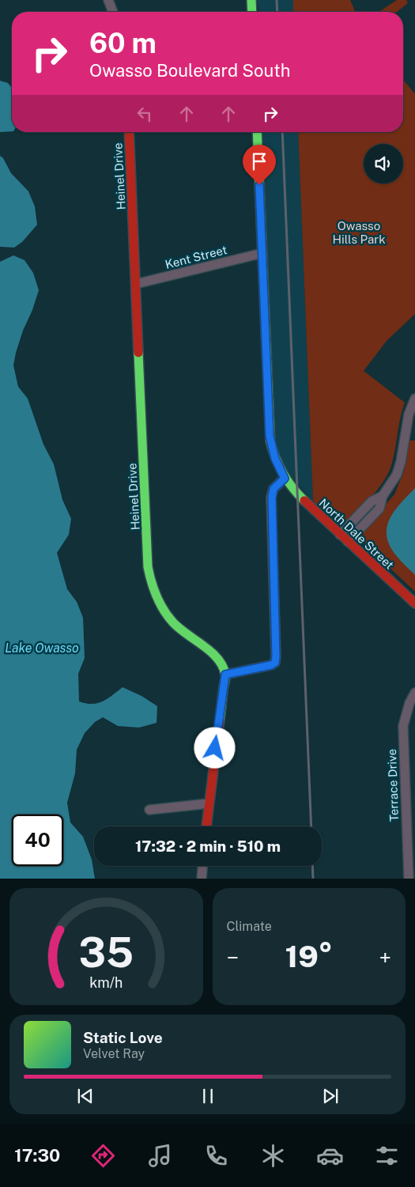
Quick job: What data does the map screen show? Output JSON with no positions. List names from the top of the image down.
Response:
{
  "streets": {
    "street": [
      "Heinel Drive",
      "Kent Street",
      "North Dale Street",
      "Terrace Drive"
    ]
  },
  "crossings": [
    ["Heinel Drive", "Kent Street"],
    ["Kent Street", "North Dale Street"]
  ],
  "water": ["Lake Owasso"],
  "parks": ["Owasso Hills Park"],
  "page": {
    "turn": ["60 m", "Owasso Boulevard South"],
    "limit": "40",
    "trip": "17:32 · 2 min · 510 m",
    "tile": "Climate",
    "heat": ["−", "19°", "+"],
    "song": ["Static Love", "Velvet Ray"],
    "tabs": "17:30",
    "gauge": ["35", "km/h"]
  }
}
